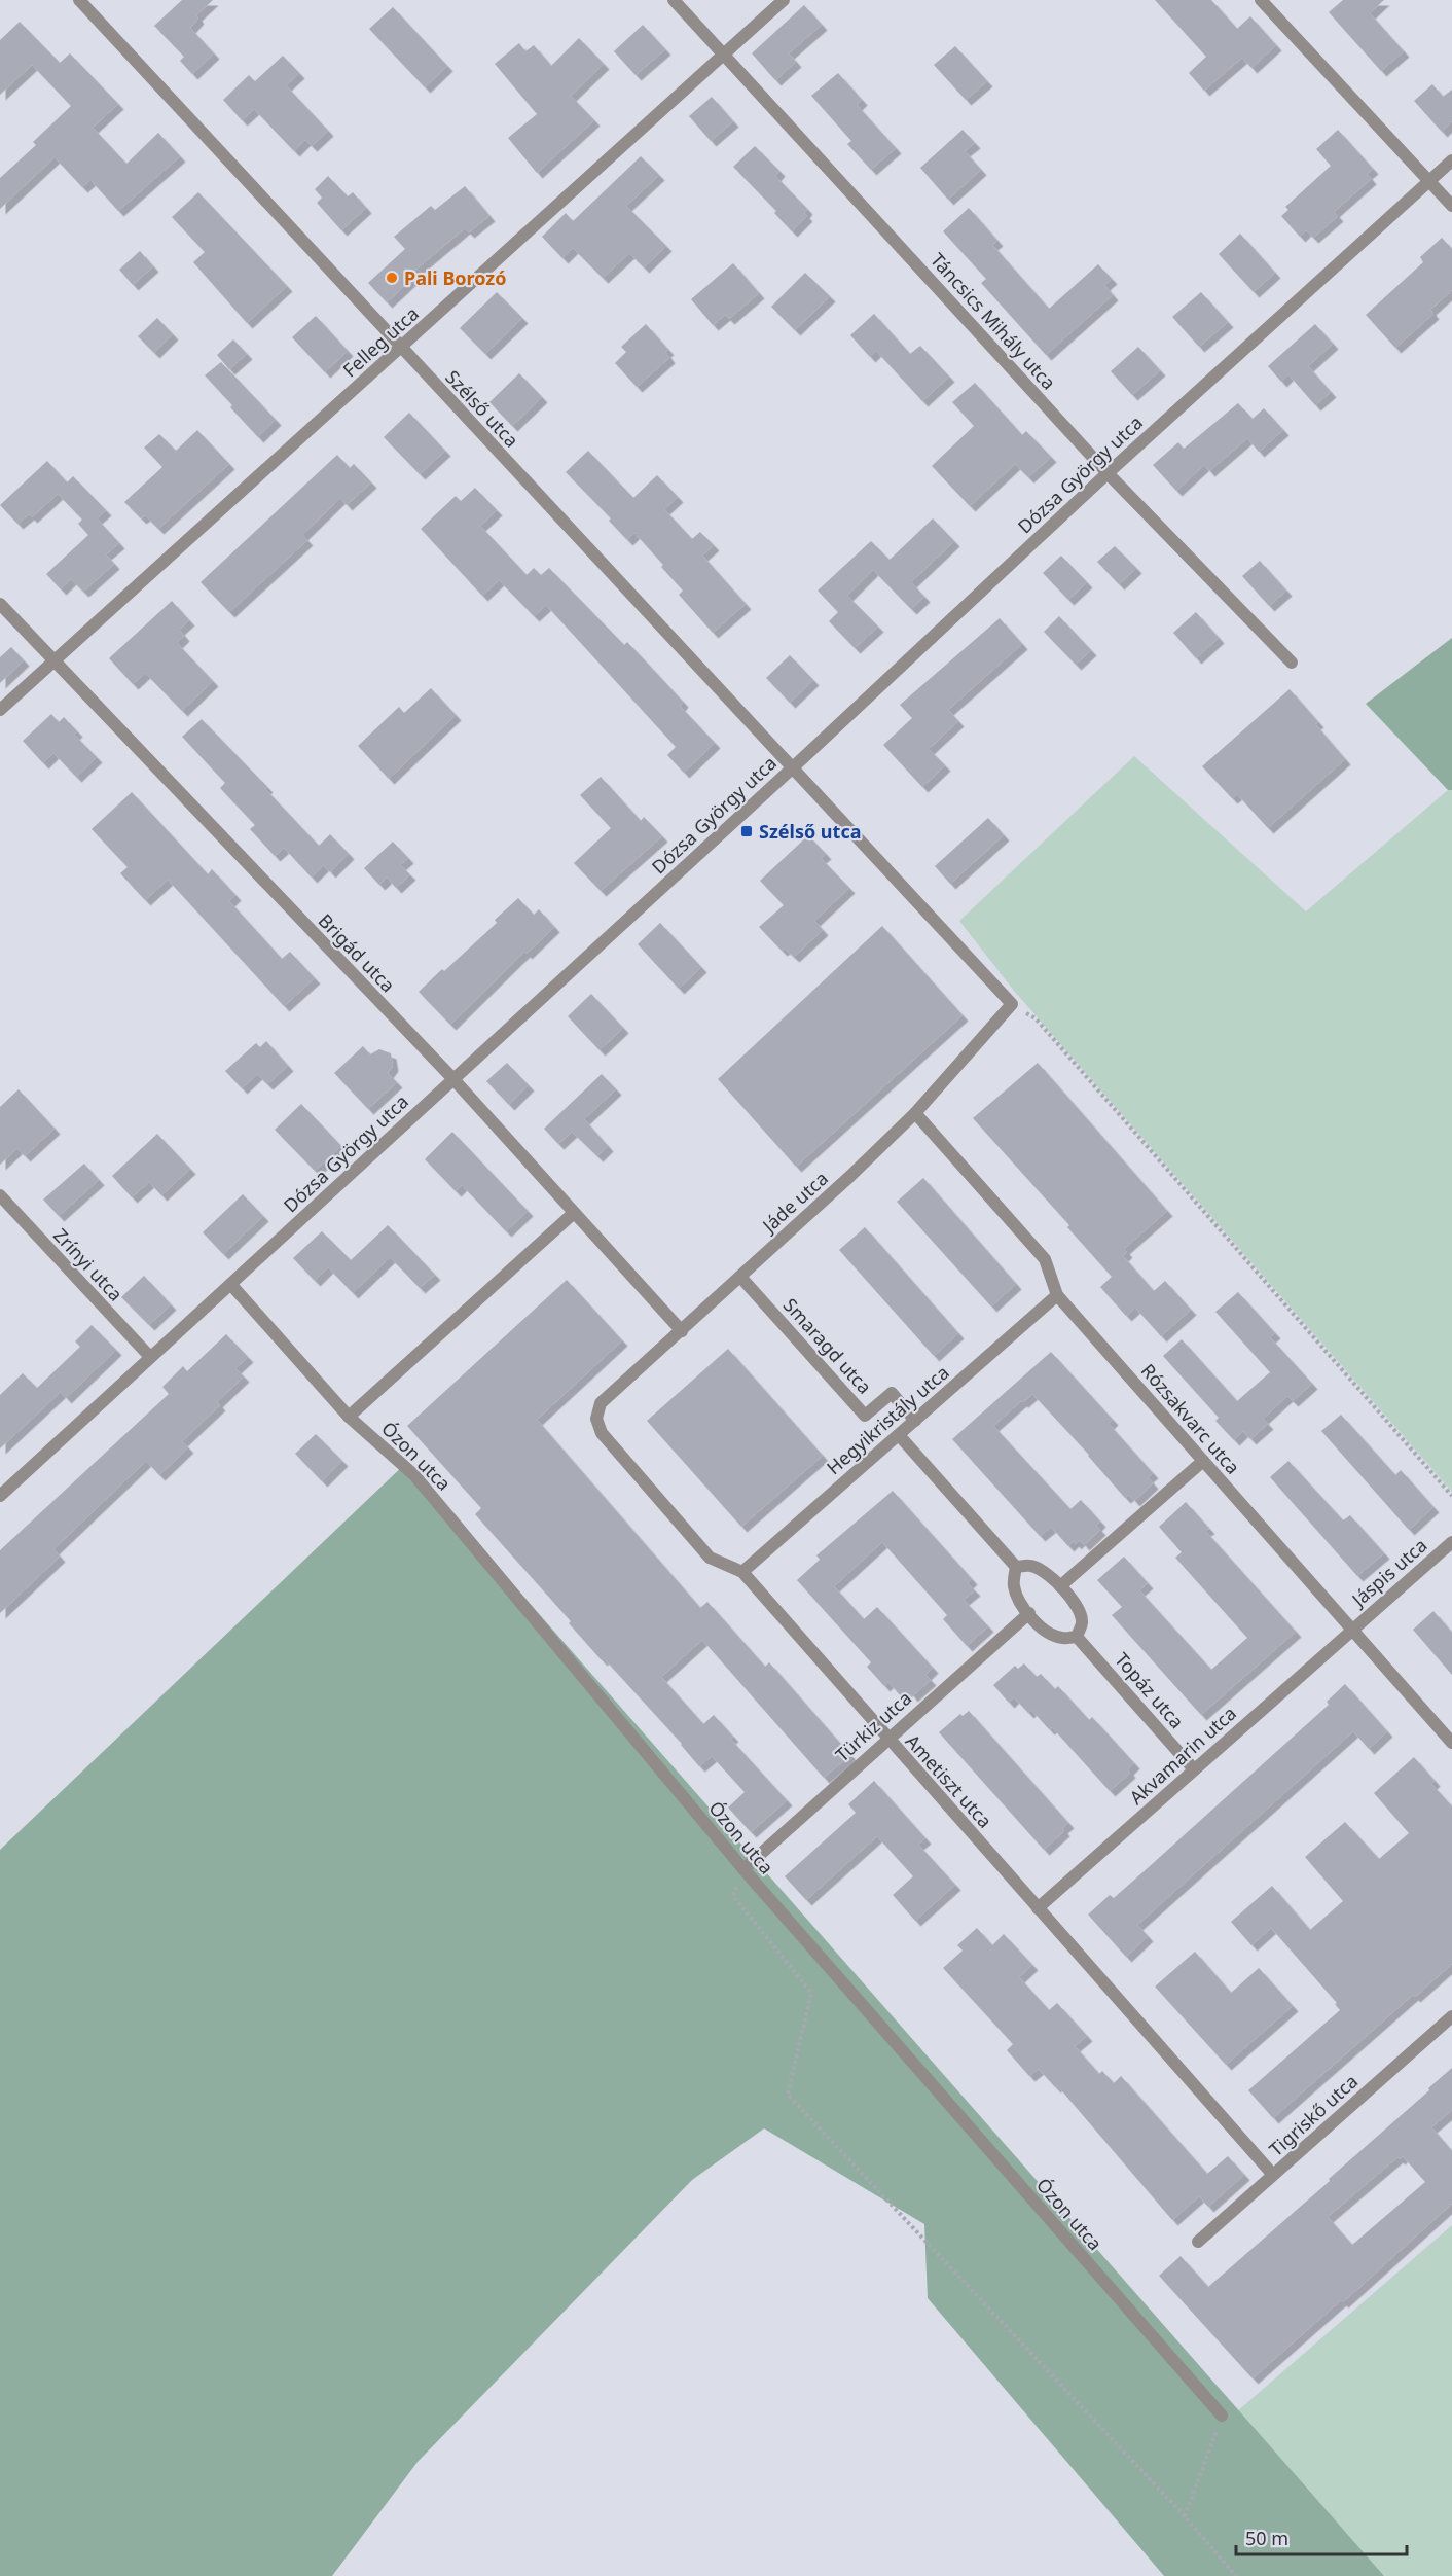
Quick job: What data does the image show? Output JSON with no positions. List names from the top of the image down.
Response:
{
  "streets": {
    "street": [
      "Táncsics Mihály utca",
      "Felleg utca",
      "Szélső utca",
      "Dózsa György utca",
      "Brigád utca",
      "Jáde utca",
      "Zrínyi utca",
      "Smaragd utca",
      "Rózsakvarc utca",
      "Hegyikristály utca",
      "Ózon utca",
      "Jáspis utca",
      "Topáz utca",
      "Türkiz utca",
      "Akvamarin utca",
      "Ametiszt utca",
      "Tigriskő utca"
    ]
  },
  "crossings": [
    ["Táncsics Mihály utca", "Felleg utca"],
    ["Táncsics Mihály utca", "Dózsa György utca"],
    ["Felleg utca", "Szélső utca"],
    ["Felleg utca", "Brigád utca"],
    ["Szélső utca", "Dózsa György utca"],
    ["Szélső utca", "Jáde utca"],
    ["Dózsa György utca", "Brigád utca"],
    ["Dózsa György utca", "Zrínyi utca"],
    ["Dózsa György utca", "Ózon utca"],
    ["Brigád utca", "Jáde utca"],
    ["Jáde utca", "Smaragd utca"],
    ["Jáde utca", "Rózsakvarc utca"],
    ["Jáde utca", "Ametiszt utca"],
    ["Smaragd utca", "Hegyikristály utca"],
    ["Rózsakvarc utca", "Hegyikristály utca"],
    ["Rózsakvarc utca", "Jáspis utca"],
    ["Rózsakvarc utca", "Akvamarin utca"],
    ["Hegyikristály utca", "Ametiszt utca"],
    ["Ózon utca", "Türkiz utca"],
    ["Jáspis utca", "Akvamarin utca"],
    ["Topáz utca", "Akvamarin utca"],
    ["Türkiz utca", "Ametiszt utca"],
    ["Akvamarin utca", "Ametiszt utca"],
    ["Ametiszt utca", "Tigriskő utca"]
  ],
  "places": {
    "other": ["Pali Borozó"],
    "transit": ["Szélső utca"]
  },
  "scale_bar": "50 m"
}
